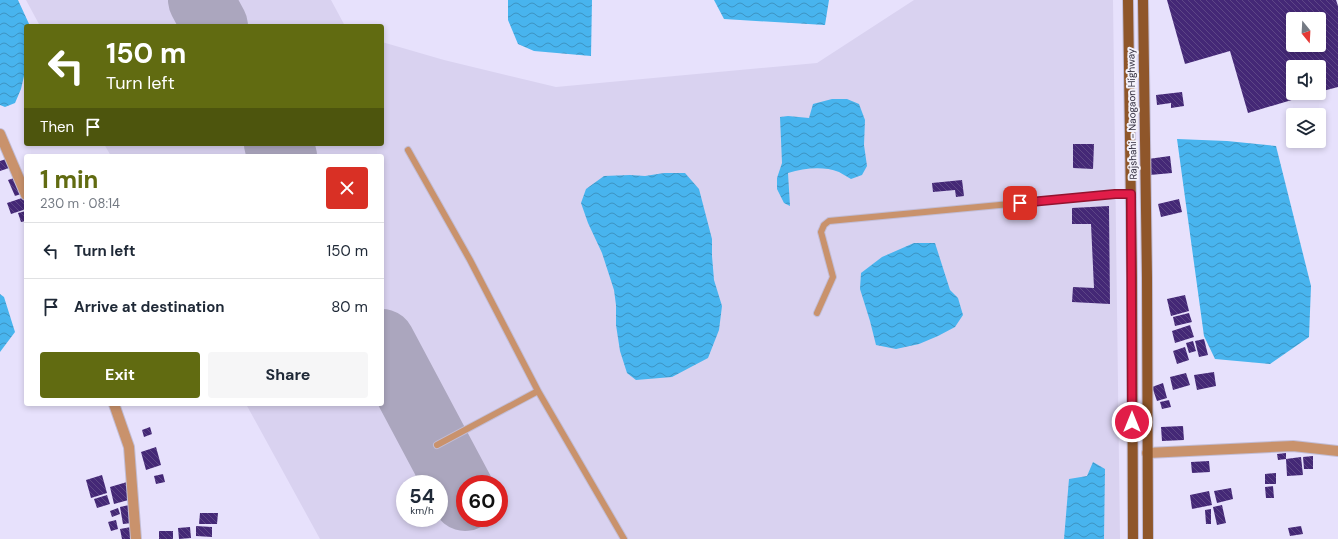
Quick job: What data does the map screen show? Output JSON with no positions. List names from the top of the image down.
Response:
{
  "streets": {
    "main road": ["Rajshahi - Naogaon Highway"]
  },
  "north": "bottom",
  "page": {
    "turn": ["150 m", "Turn left"],
    "then": "Then",
    "heading": ["1 min", "230 m · 08:14"],
    "list": [
      {
        "name": "Turn left",
        "value": "150 m"
      },
      {
        "name": "Arrive at destination",
        "value": "80 m"
      }
    ],
    "buttons": ["Exit", "Share"],
    "speed": "54 km/h",
    "limit": "60"
  }
}
